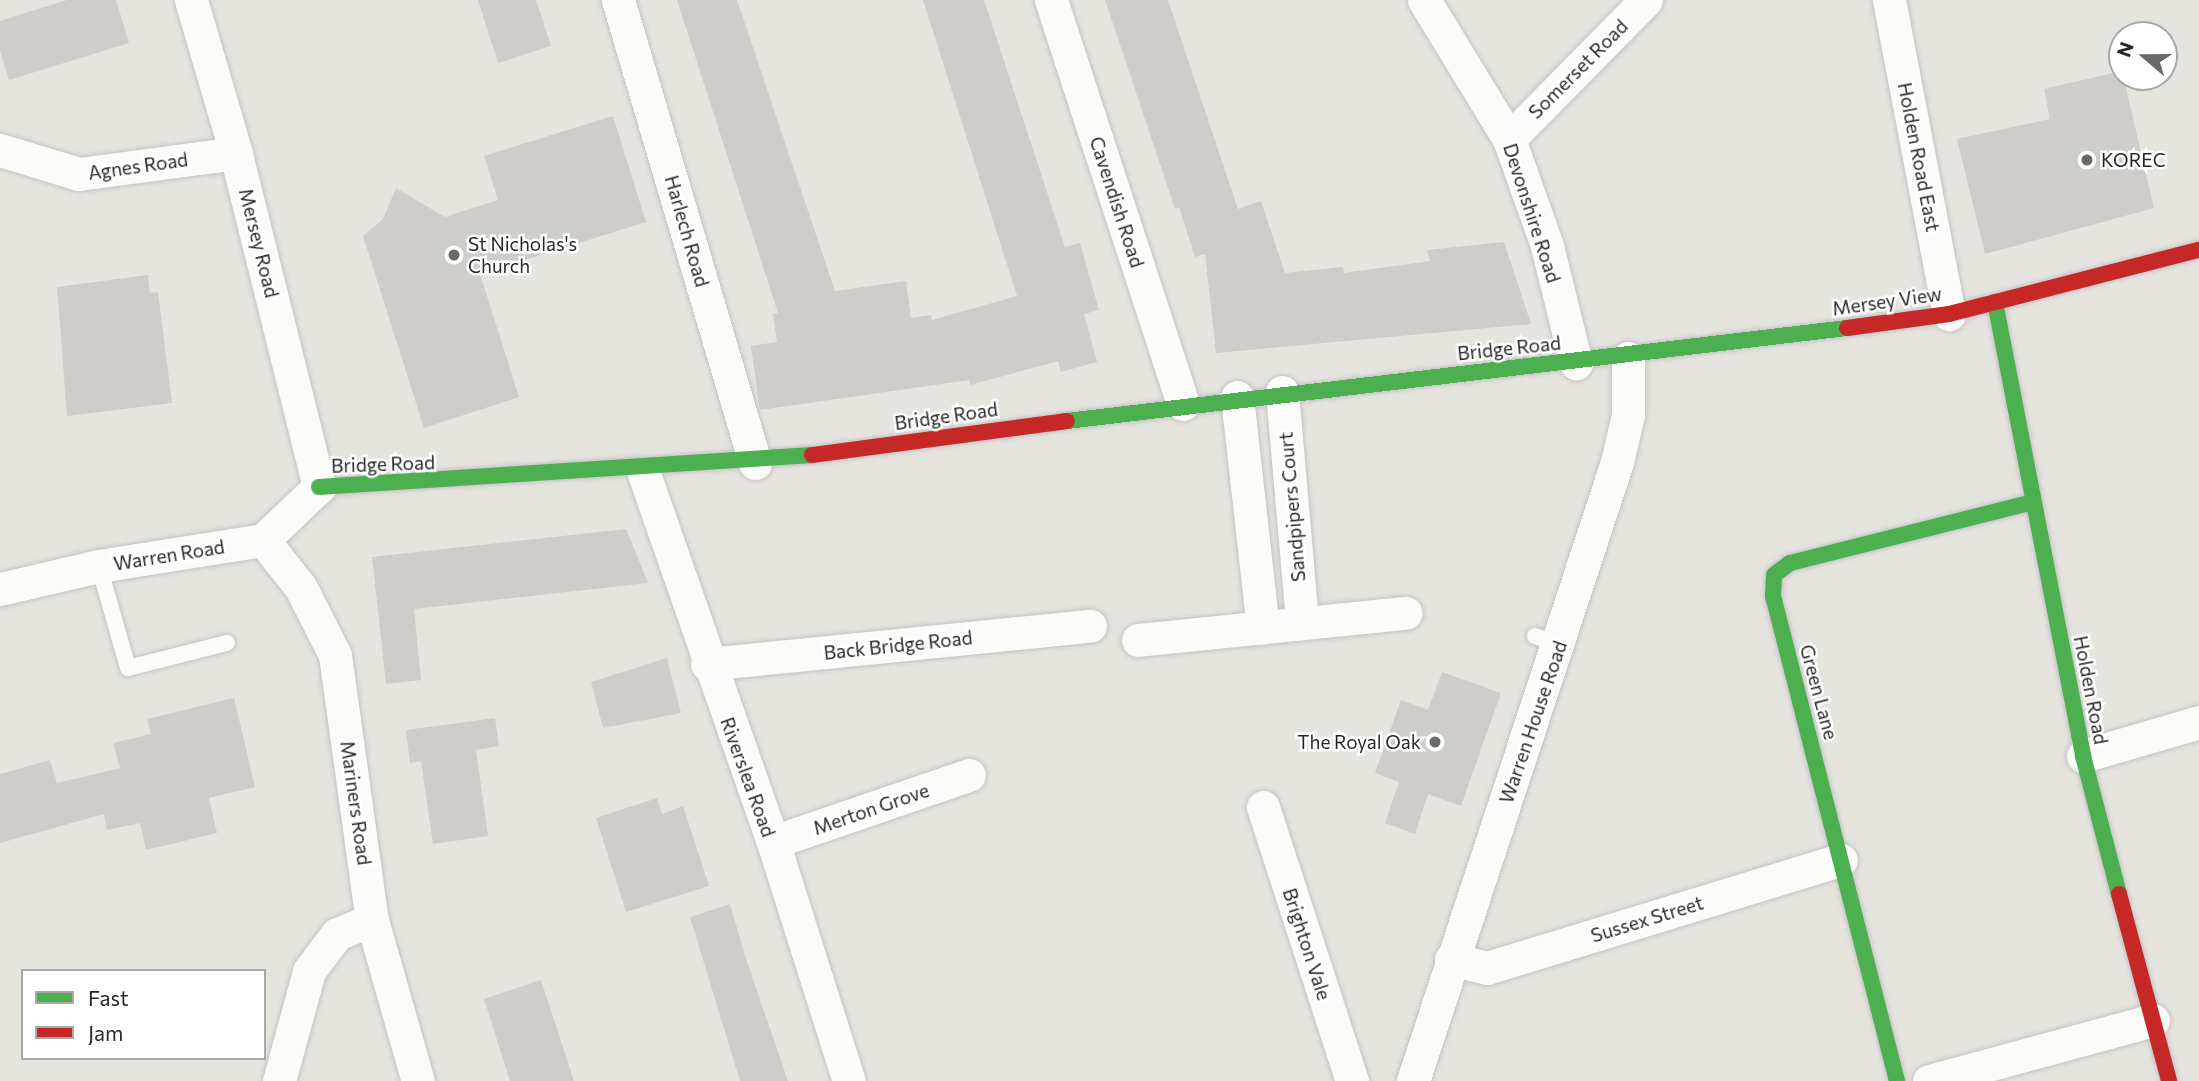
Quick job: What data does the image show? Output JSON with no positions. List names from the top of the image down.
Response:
{
  "streets": {
    "street": [
      "Somerset Road",
      "Holden Road East",
      "Agnes Road",
      "Cavendish Road",
      "Devonshire Road",
      "Harlech Road",
      "Mersey Road",
      "Mersey View",
      "Bridge Road",
      "Sandpipers Court",
      "Warren Road",
      "Back Bridge Road",
      "Holden Road",
      "Green Lane",
      "Warren House Road",
      "Riverslea Road",
      "Mariners Road",
      "Merton Grove",
      "Sussex Street",
      "Brighton Vale"
    ]
  },
  "crossings": [
    ["Somerset Road", "Devonshire Road"],
    ["Holden Road East", "Mersey View"],
    ["Agnes Road", "Mersey Road"],
    ["Cavendish Road", "Bridge Road"],
    ["Devonshire Road", "Mersey View"],
    ["Devonshire Road", "Bridge Road"],
    ["Harlech Road", "Bridge Road"],
    ["Mersey Road", "Bridge Road"],
    ["Mersey View", "Bridge Road"],
    ["Mersey View", "Holden Road"],
    ["Mersey View", "Warren House Road"],
    ["Bridge Road", "Sandpipers Court"],
    ["Bridge Road", "Riverslea Road"],
    ["Warren Road", "Mariners Road"],
    ["Back Bridge Road", "Riverslea Road"],
    ["Holden Road", "Green Lane"],
    ["Green Lane", "Sussex Street"],
    ["Warren House Road", "Sussex Street"],
    ["Riverslea Road", "Merton Grove"]
  ],
  "places": ["KOREC", "St Nicholas's Church", "The Royal Oak"],
  "legend": ["Fast", "Jam"],
  "north": "left"
}
